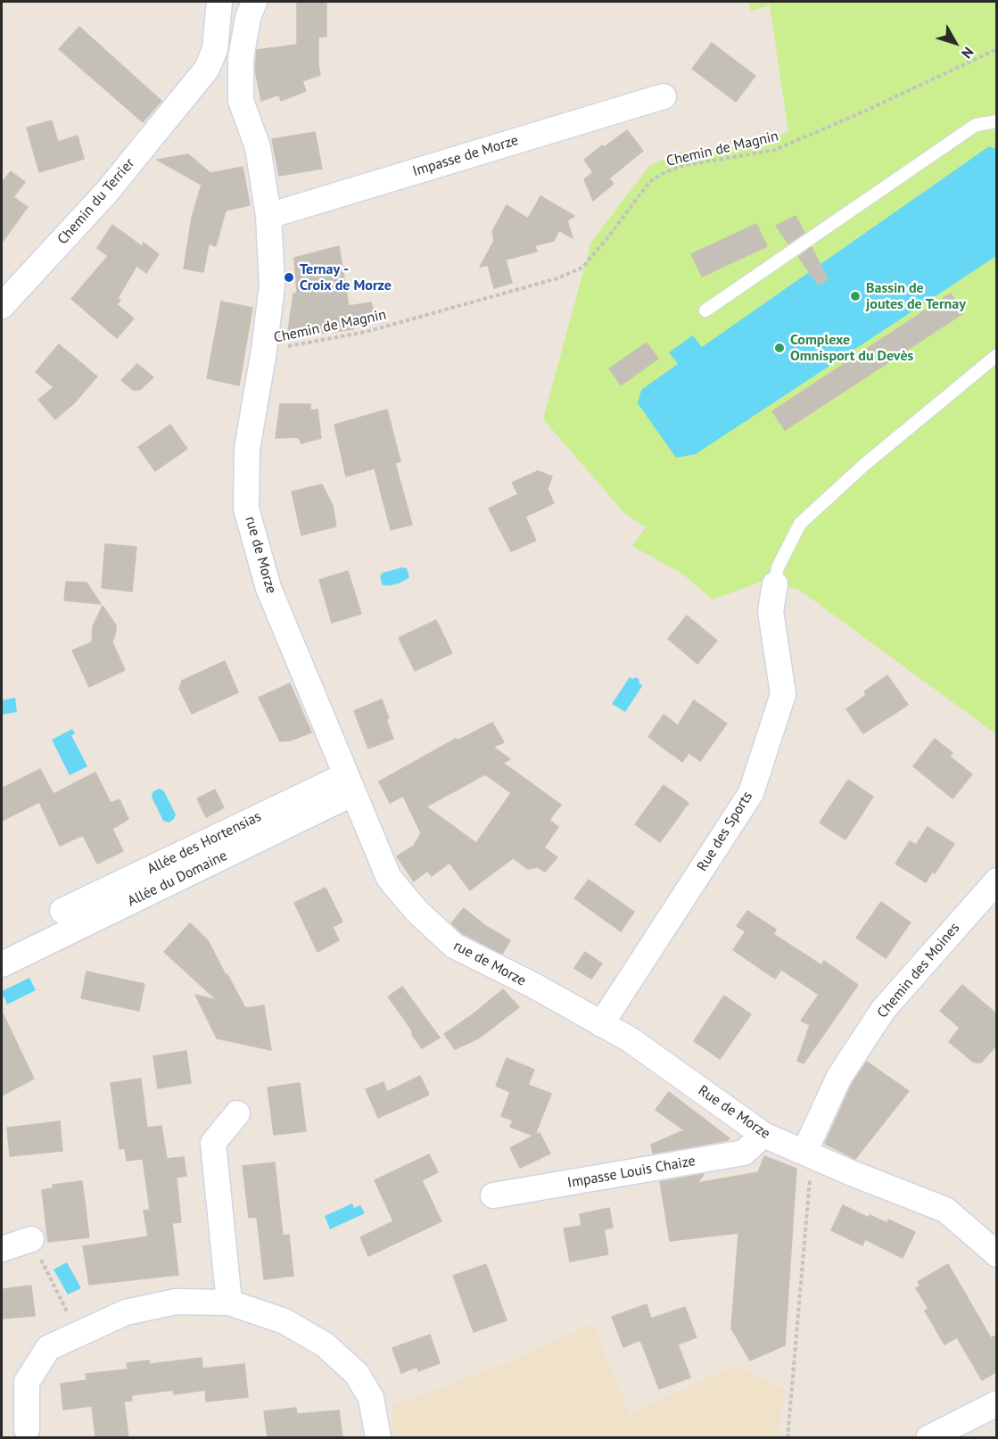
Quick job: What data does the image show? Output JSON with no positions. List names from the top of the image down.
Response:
{
  "streets": {
    "street": [
      "Impasse de Morze",
      "Chemin du Terrier",
      "rue de Morze",
      "Rue des Sports",
      "Allée des Hortensias",
      "Allée du Domaine",
      "Chemin des Moines",
      "Rue de Morze",
      "Impasse Louis Chaize"
    ],
    "path": ["Chemin de Magnin"]
  },
  "crossings": [
    ["Chemin de Magnin", "rue de Morze"],
    ["Impasse de Morze", "rue de Morze"],
    ["Chemin du Terrier", "rue de Morze"],
    ["rue de Morze", "Allée des Hortensias"],
    ["rue de Morze", "Allée du Domaine"],
    ["rue de Morze", "Rue de Morze"],
    ["Rue des Sports", "Rue de Morze"],
    ["Allée des Hortensias", "Allée du Domaine"],
    ["Chemin des Moines", "Rue de Morze"],
    ["Rue de Morze", "Impasse Louis Chaize"]
  ],
  "places": ["Ternay - Croix de Morze", "Bassin de joutes de Ternay", "Complexe Omnisport du Devès"],
  "north": "bottom right"
}
